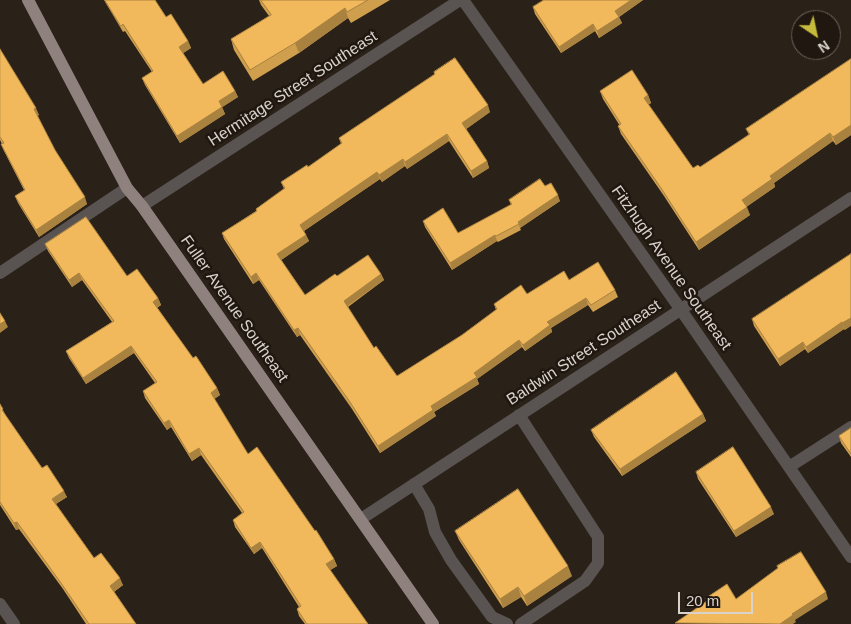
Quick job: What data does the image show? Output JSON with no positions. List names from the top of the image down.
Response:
{
  "streets": {
    "main road": ["Fuller Avenue Southeast"],
    "street": ["Hermitage Street Southeast", "Fitzhugh Avenue Southeast", "Baldwin Street Southeast"]
  },
  "crossings": [
    ["Hermitage Street Southeast", "Fitzhugh Avenue Southeast"],
    ["Hermitage Street Southeast", "Fuller Avenue Southeast"],
    ["Fitzhugh Avenue Southeast", "Baldwin Street Southeast"],
    ["Fuller Avenue Southeast", "Baldwin Street Southeast"]
  ],
  "scale_bar": "20 m",
  "north": "bottom right"
}
